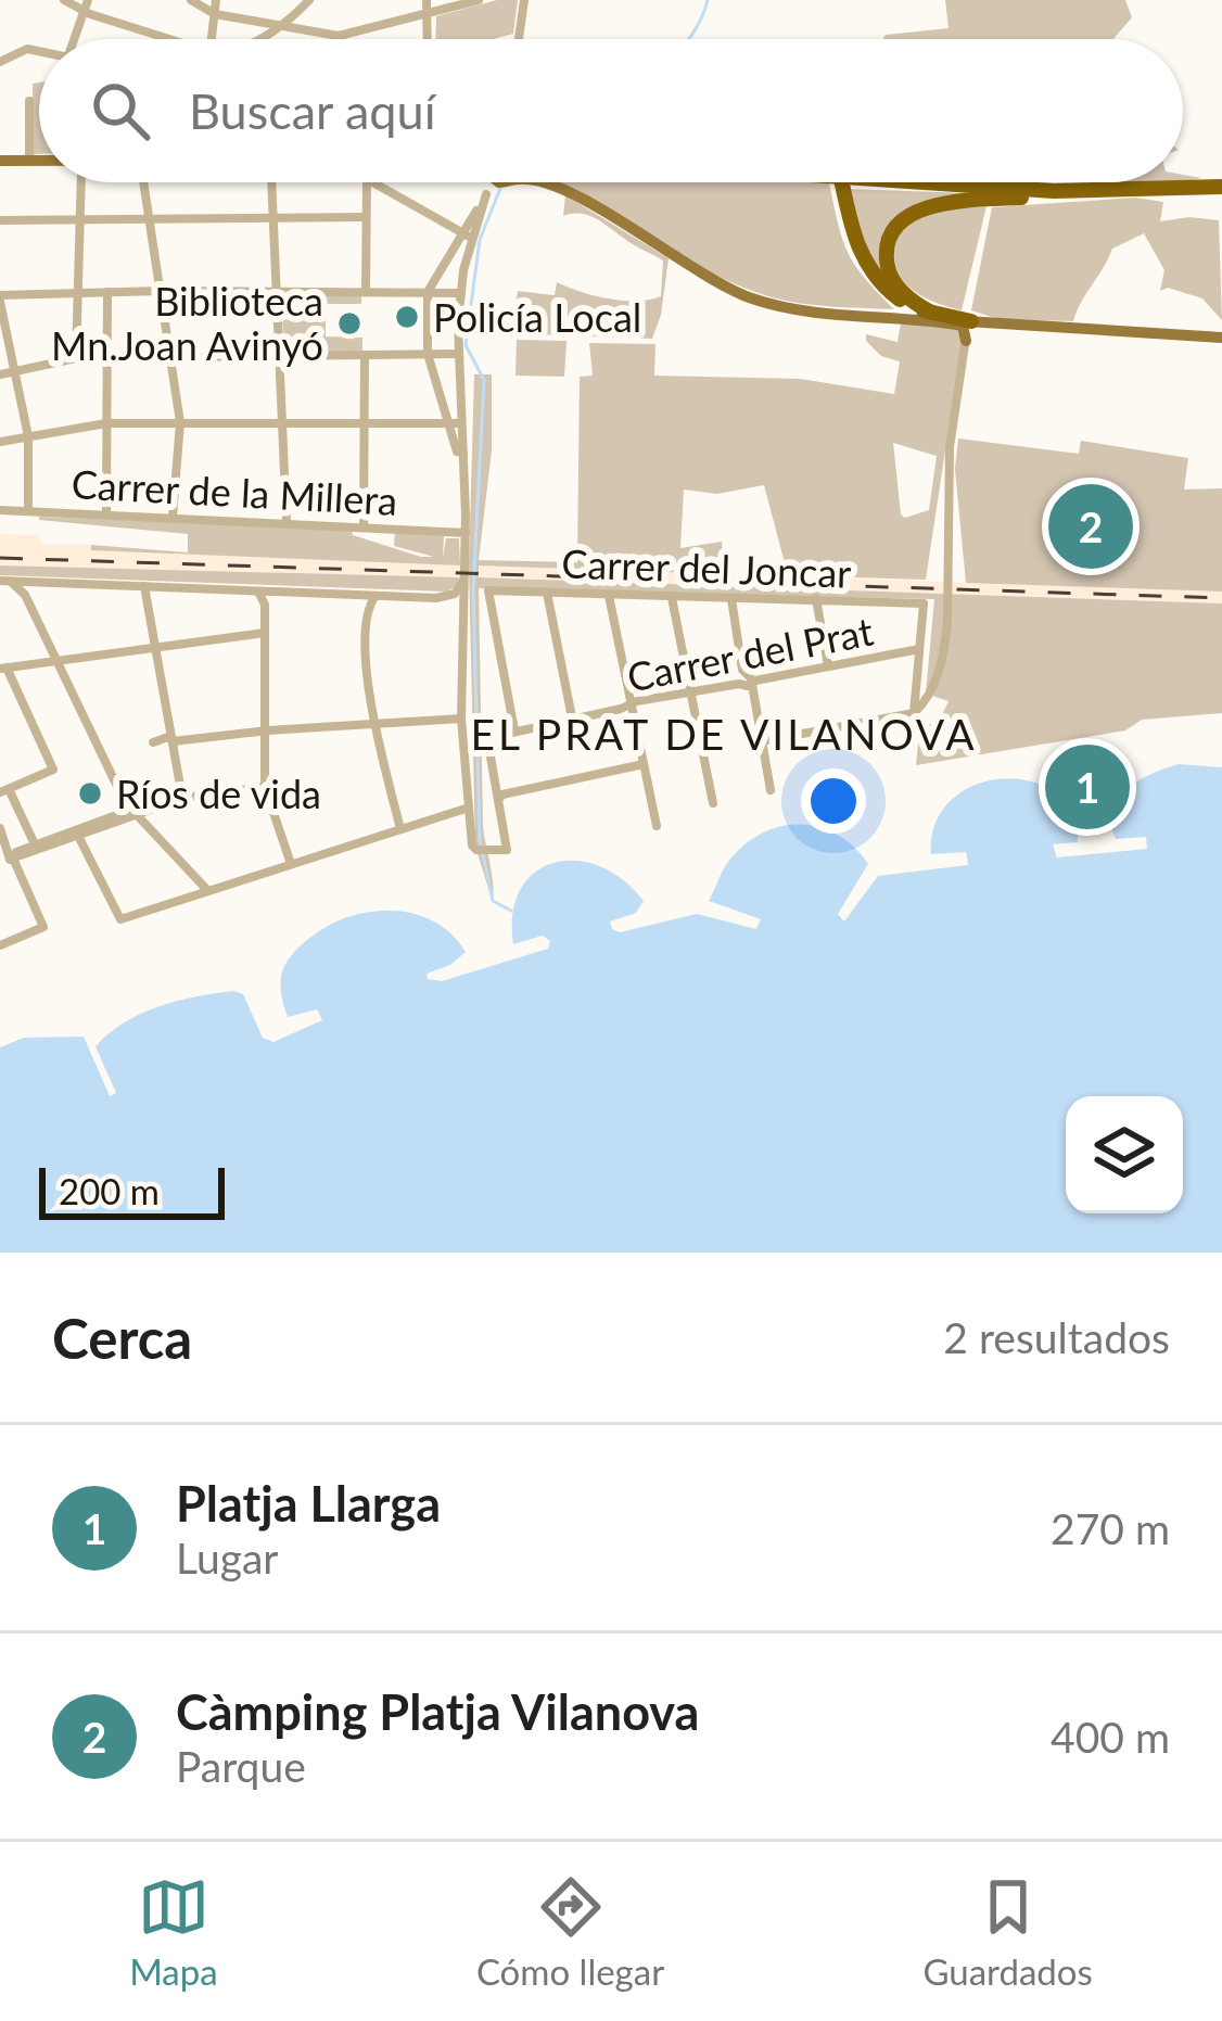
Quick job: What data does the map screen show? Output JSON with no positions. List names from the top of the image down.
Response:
{
  "streets": {
    "street": ["Carrer de la Millera", "Carrer del Joncar", "Carrer del Prat"]
  },
  "crossings": [
    ["Carrer del Joncar", "Carrer del Prat"]
  ],
  "districts": ["EL PRAT DE VILANOVA"],
  "places": ["Policía Local", "Biblioteca Mn.Joan Avinyó", "Ríos de vida"],
  "scale_bar": "200 m",
  "page": {
    "search": "Buscar aquí",
    "pins": ["2", "1"],
    "scale": "200 m",
    "heading": ["Cerca", "2 resultados"],
    "list": [
      {
        "mark": "1",
        "name": "Platja Llarga",
        "note": "Lugar",
        "value": "270 m"
      },
      {
        "mark": "2",
        "name": "Càmping Platja Vilanova",
        "note": "Parque",
        "value": "400 m"
      }
    ],
    "nav": ["Mapa", "Cómo llegar", "Guardados"]
  }
}
